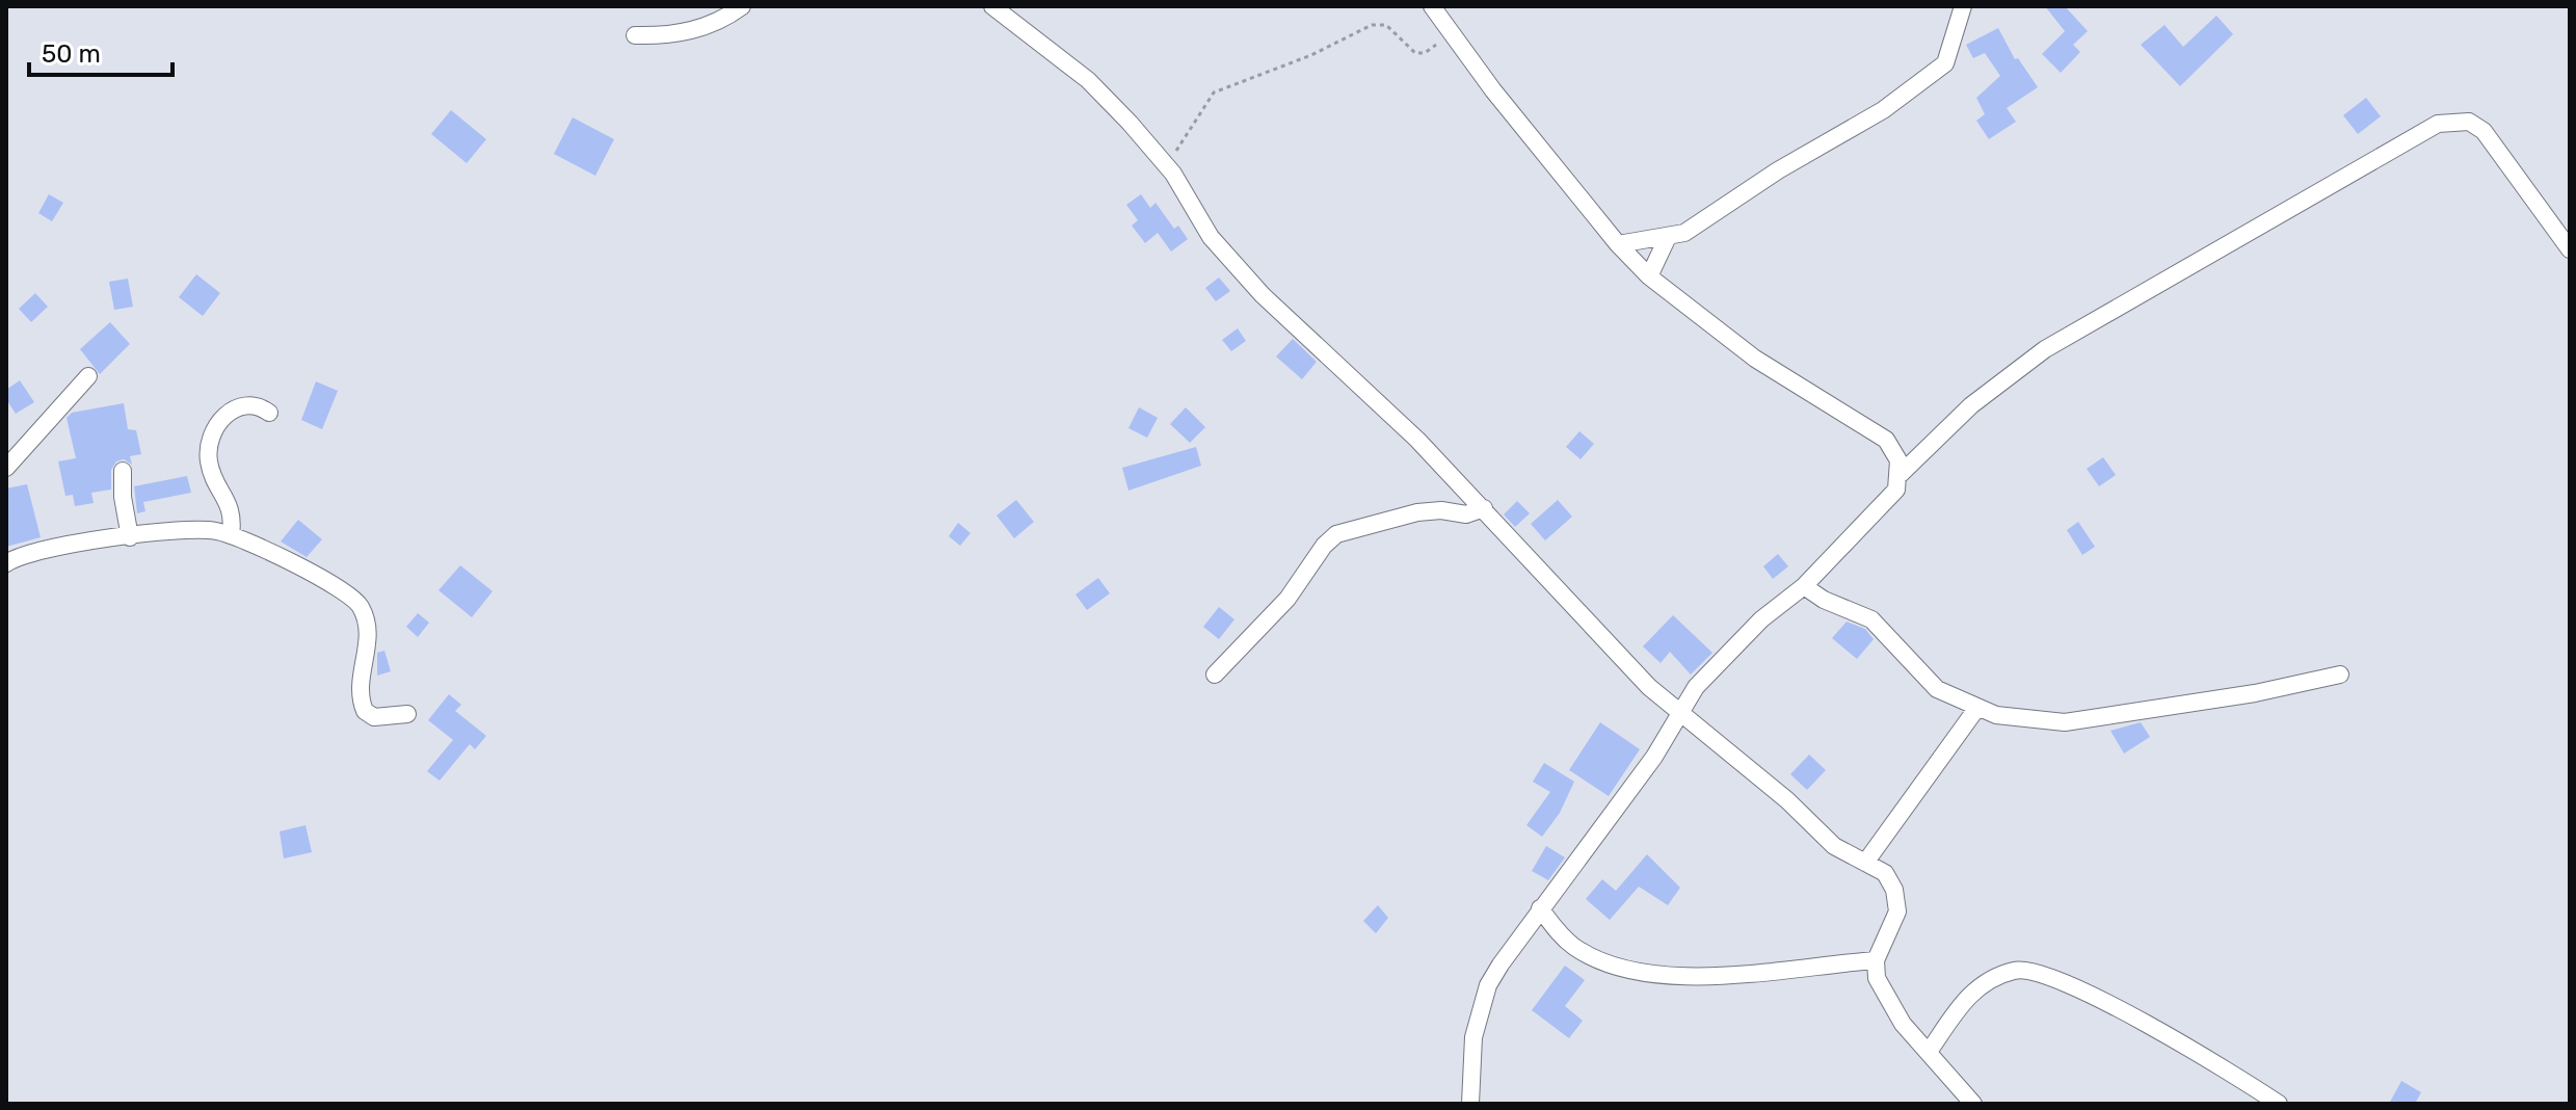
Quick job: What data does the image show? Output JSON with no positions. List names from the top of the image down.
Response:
{
  "scale_bar": "50 m"
}
